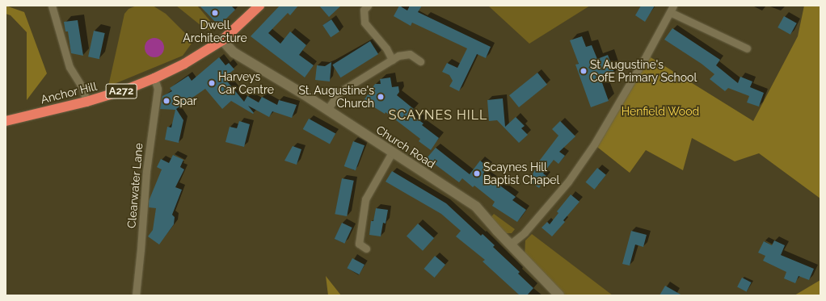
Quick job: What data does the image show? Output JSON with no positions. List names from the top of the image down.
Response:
{
  "streets": {
    "highway": ["A272", "Anchor Hill"],
    "street": ["Church Road", "Clearwater Lane"]
  },
  "crossings": [
    ["A272", "Anchor Hill"],
    ["A272", "Church Road"],
    ["Anchor Hill", "Church Road"],
    ["Anchor Hill", "Clearwater Lane"]
  ],
  "districts": ["SCAYNES HILL"],
  "parks": ["Henfield Wood"],
  "places": [
    "Dwell Architecture",
    "St Augustine's CofE Primary School",
    "Harveys Car Centre",
    "St. Augustine's Church",
    "Spar",
    "Scaynes Hill Baptist Chapel"
  ]
}
